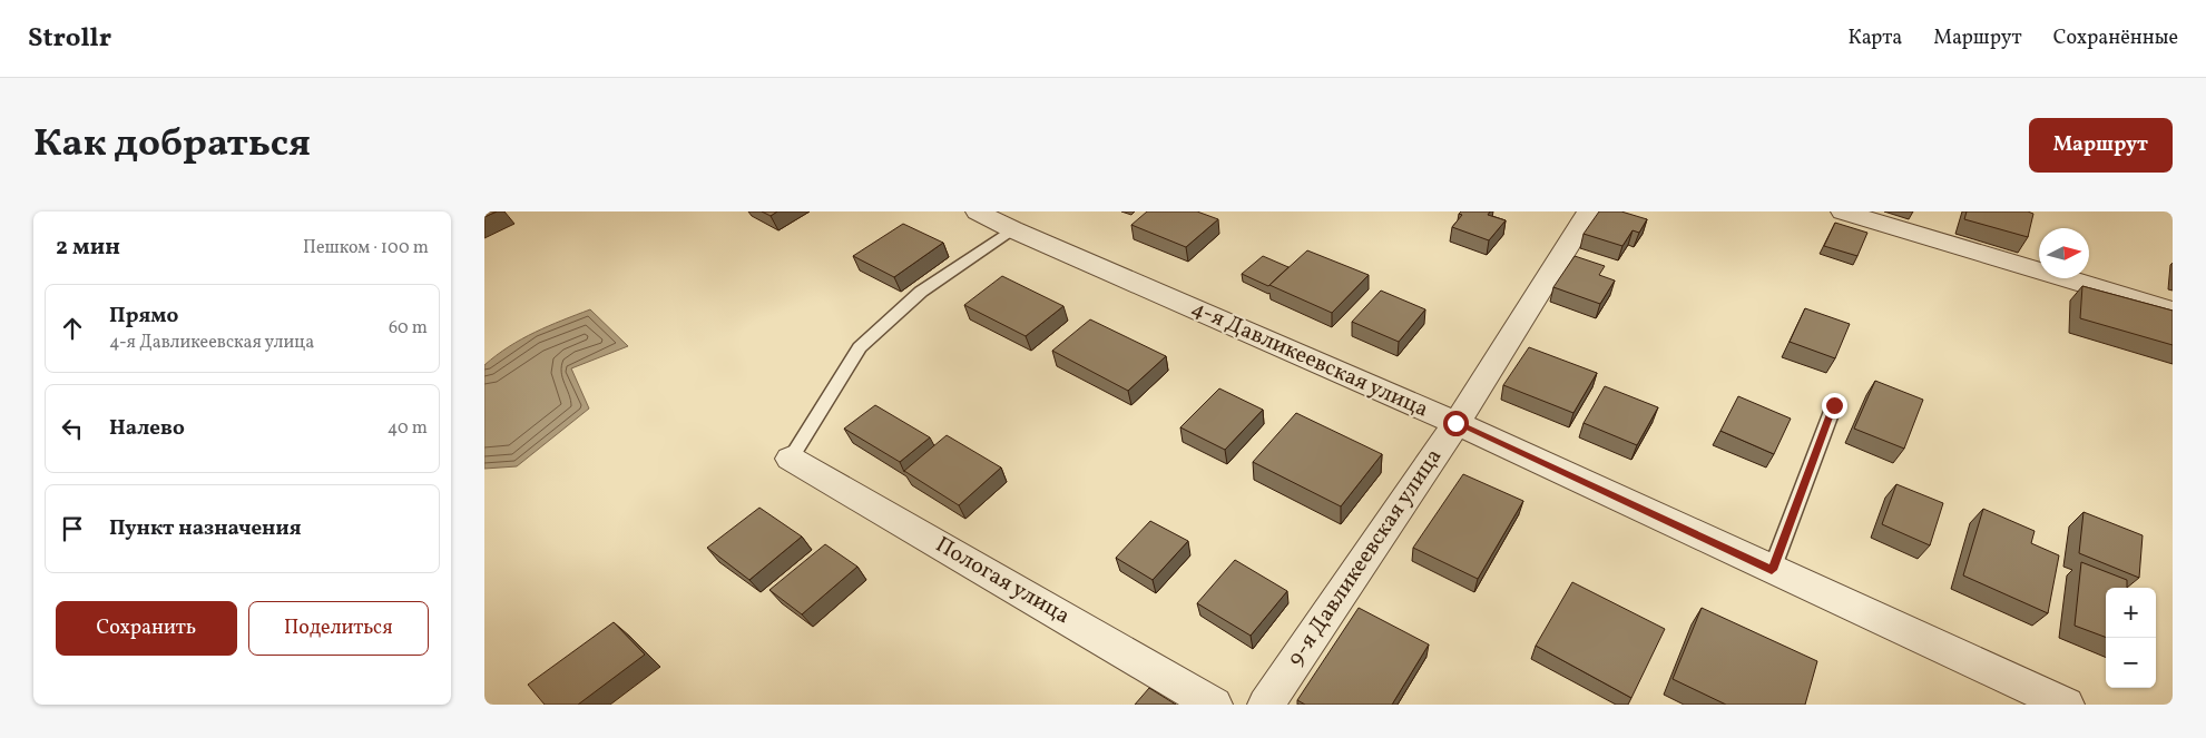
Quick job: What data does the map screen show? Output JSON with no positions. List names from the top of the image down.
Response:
{
  "streets": {
    "street": ["4-я Давликеевская улица", "9-я Давликеевская улица", "Пологая улица"]
  },
  "crossings": [
    ["4-я Давликеевская улица", "9-я Давликеевская улица"]
  ],
  "north": "right",
  "page": {
    "header": "Strollr",
    "nav": ["Карта", "Маршрут", "Сохранённые"],
    "title": "Как добраться",
    "buttons": [
      "Маршрут",
      ["Сохранить", "Поделиться"]
    ],
    "heading": ["2 мин", "Пешком · 100 m"],
    "list": [
      ["Прямо", "4-я Давликеевская улица", "60 m"],
      ["Налево", "40 m"],
      "Пункт назначения"
    ],
    "map_buttons": ["+", "−"]
  }
}
